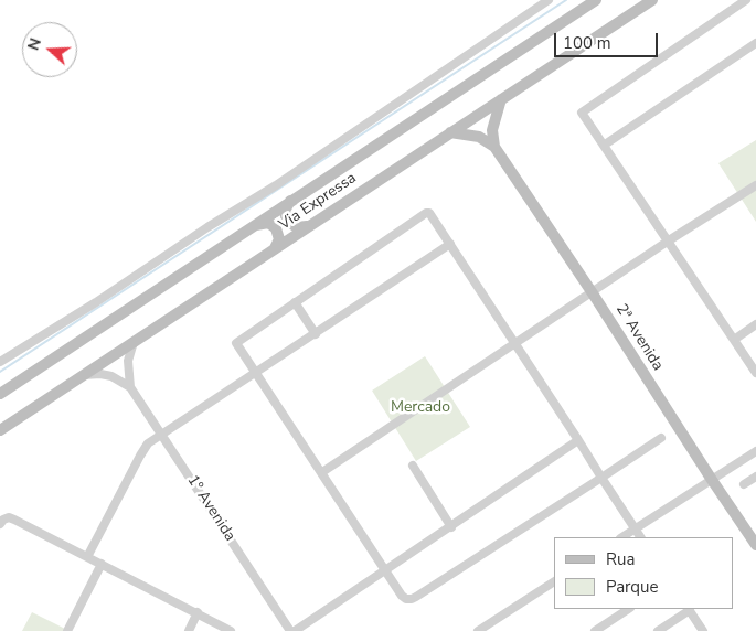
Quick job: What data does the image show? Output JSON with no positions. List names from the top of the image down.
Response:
{
  "streets": {
    "main road": ["Via Expressa", "2ª Avenida"],
    "street": ["1º Avenida"]
  },
  "parks": ["Mercado"],
  "legend": ["Rua", "Parque"],
  "scale_bar": "100 m",
  "north": "left"
}
